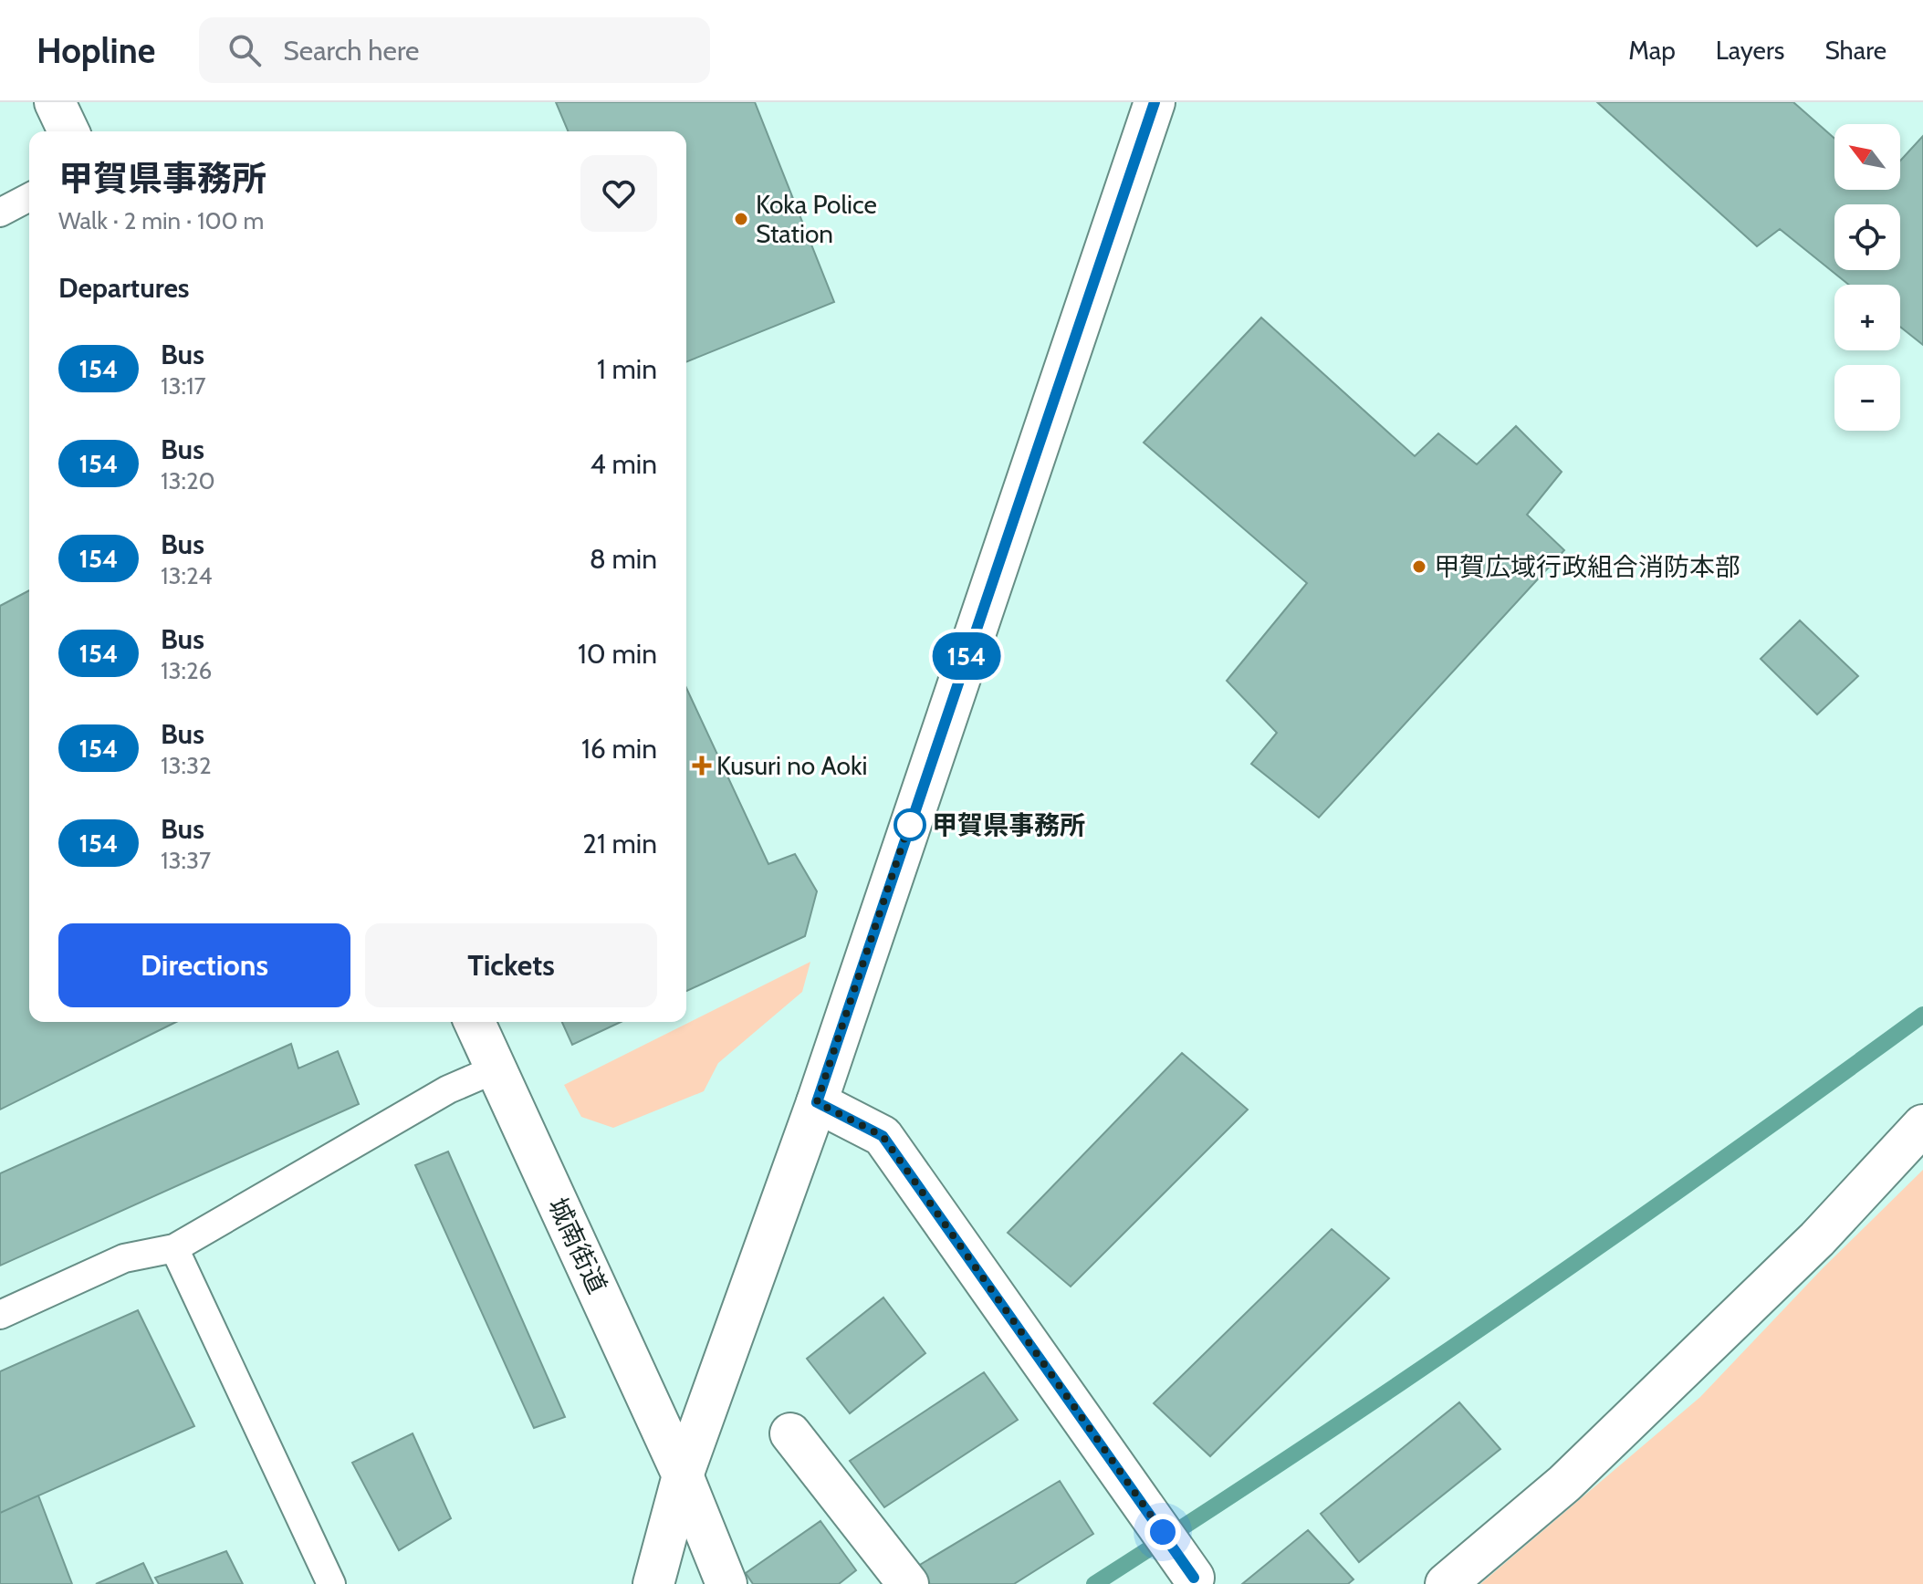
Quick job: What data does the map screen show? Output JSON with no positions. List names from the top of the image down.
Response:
{
  "streets": {
    "street": ["城南街道"]
  },
  "places": {
    "other": ["Koka Police Station", "甲賀広域行政組合消防本部", "甲賀県事務所"],
    "health": ["Kusuri no Aoki"]
  },
  "lines": ["bus line 154"],
  "north": "top left",
  "page": {
    "header": "Hopline",
    "search": "Search here",
    "nav": ["Map", "Layers", "Share"],
    "on_map": "154",
    "map_buttons": ["+", "−"],
    "heading": [
      ["甲賀県事務所", "Walk · 2 min · 100 m"],
      "Departures"
    ],
    "list": [
      {
        "mark": "154",
        "name": "Bus",
        "note": "13:17",
        "value": "1 min"
      },
      {
        "mark": "154",
        "name": "Bus",
        "note": "13:20",
        "value": "4 min"
      },
      {
        "mark": "154",
        "name": "Bus",
        "note": "13:24",
        "value": "8 min"
      },
      {
        "mark": "154",
        "name": "Bus",
        "note": "13:26",
        "value": "10 min"
      },
      {
        "mark": "154",
        "name": "Bus",
        "note": "13:32",
        "value": "16 min"
      },
      {
        "mark": "154",
        "name": "Bus",
        "note": "13:37",
        "value": "21 min"
      }
    ],
    "buttons": ["Directions", "Tickets"]
  }
}
